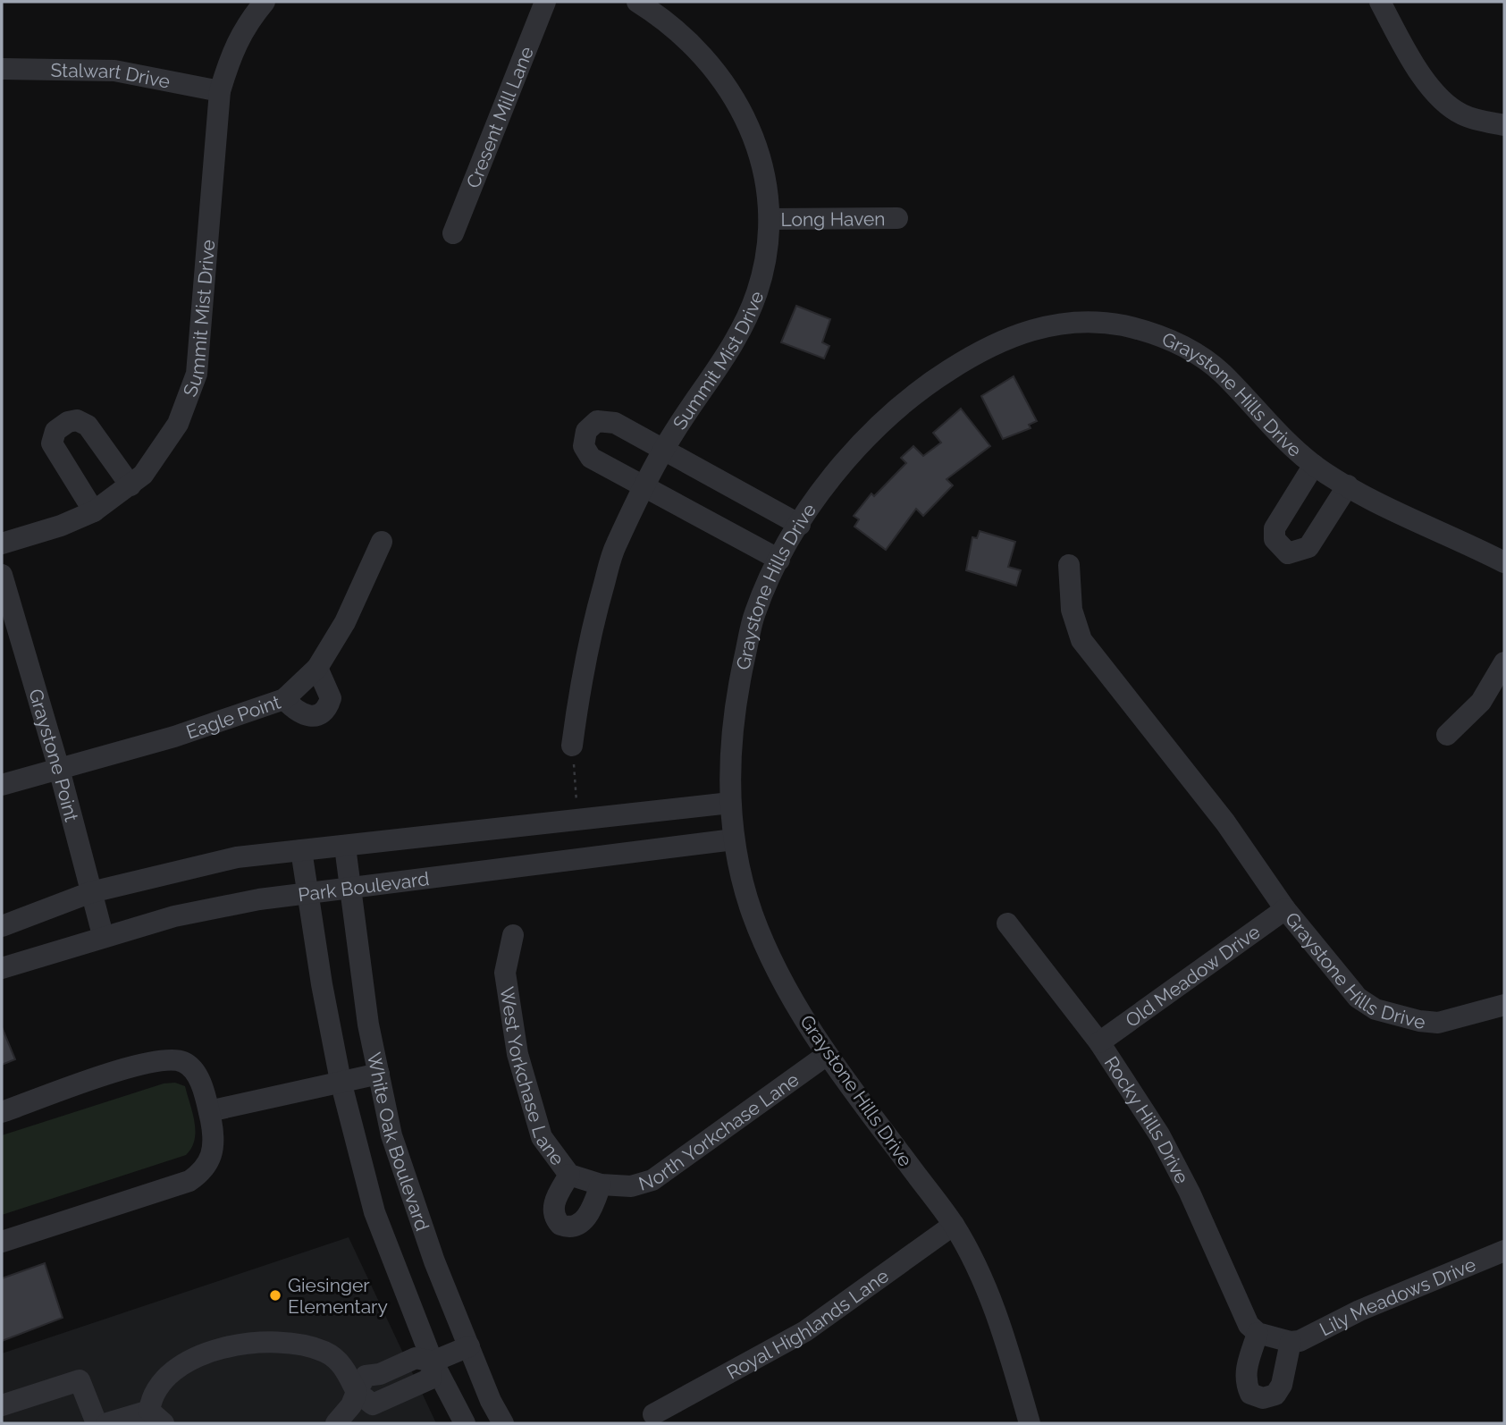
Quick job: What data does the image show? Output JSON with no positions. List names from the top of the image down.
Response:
{
  "streets": {
    "street": [
      "Stalwart Drive",
      "Cresent Mill Lane",
      "Long Haven",
      "Summit Mist Drive",
      "Graystone Hills Drive",
      "Eagle Point",
      "Graystone Point",
      "Park Boulevard",
      "Old Meadow Drive",
      "West Yorkchase Lane",
      "Rocky Hills Drive",
      "North Yorkchase Lane",
      "White Oak Boulevard",
      "Lily Meadows Drive",
      "Royal Highlands Lane"
    ]
  },
  "crossings": [
    ["Stalwart Drive", "Summit Mist Drive"],
    ["Long Haven", "Summit Mist Drive"],
    ["Graystone Hills Drive", "Park Boulevard"],
    ["Graystone Hills Drive", "Old Meadow Drive"],
    ["Graystone Hills Drive", "North Yorkchase Lane"],
    ["Graystone Hills Drive", "Royal Highlands Lane"],
    ["Eagle Point", "Graystone Point"],
    ["Graystone Point", "Park Boulevard"],
    ["Park Boulevard", "White Oak Boulevard"],
    ["Old Meadow Drive", "Rocky Hills Drive"],
    ["West Yorkchase Lane", "North Yorkchase Lane"]
  ],
  "places": ["Giesinger Elementary"]
}
